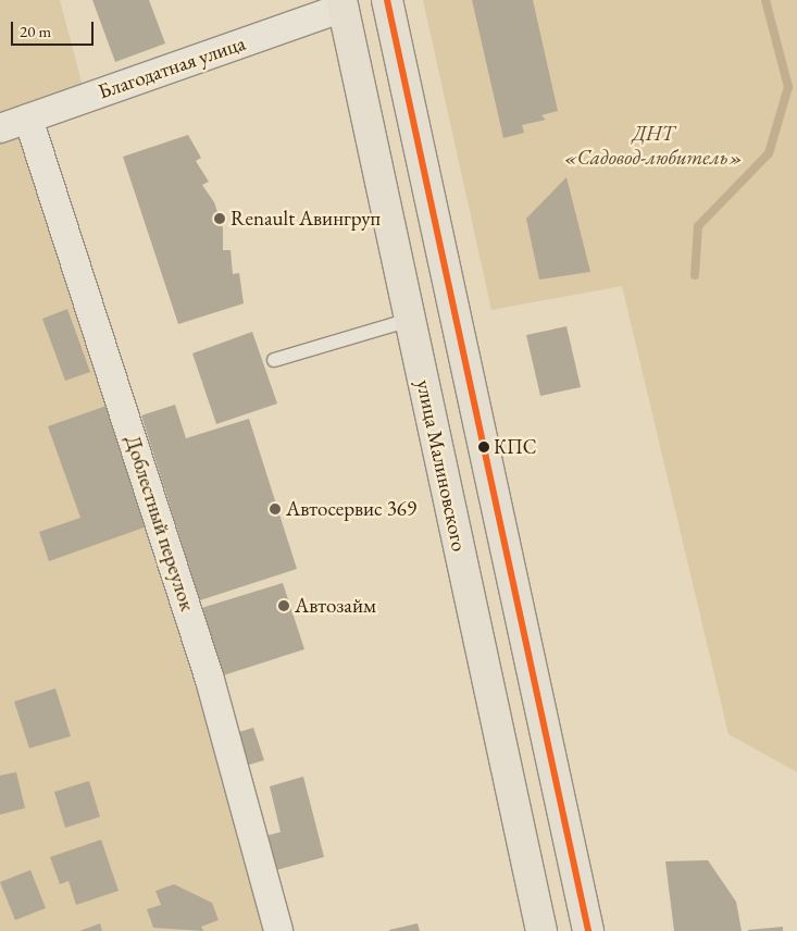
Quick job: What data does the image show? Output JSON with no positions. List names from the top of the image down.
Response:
{
  "streets": {
    "highway": ["улица Малиновского"],
    "street": ["Благодатная улица", "Доблестный переулок"]
  },
  "crossings": [
    ["Благодатная улица", "улица Малиновского"],
    ["Благодатная улица", "Доблестный переулок"]
  ],
  "parks": ["ДНТ «Садовод-любитель»"],
  "places": [
    "Renault Авингруп",
    "КПС",
    "Автосервис 369",
    "Автозайм"
  ],
  "scale_bar": "20 m"
}
